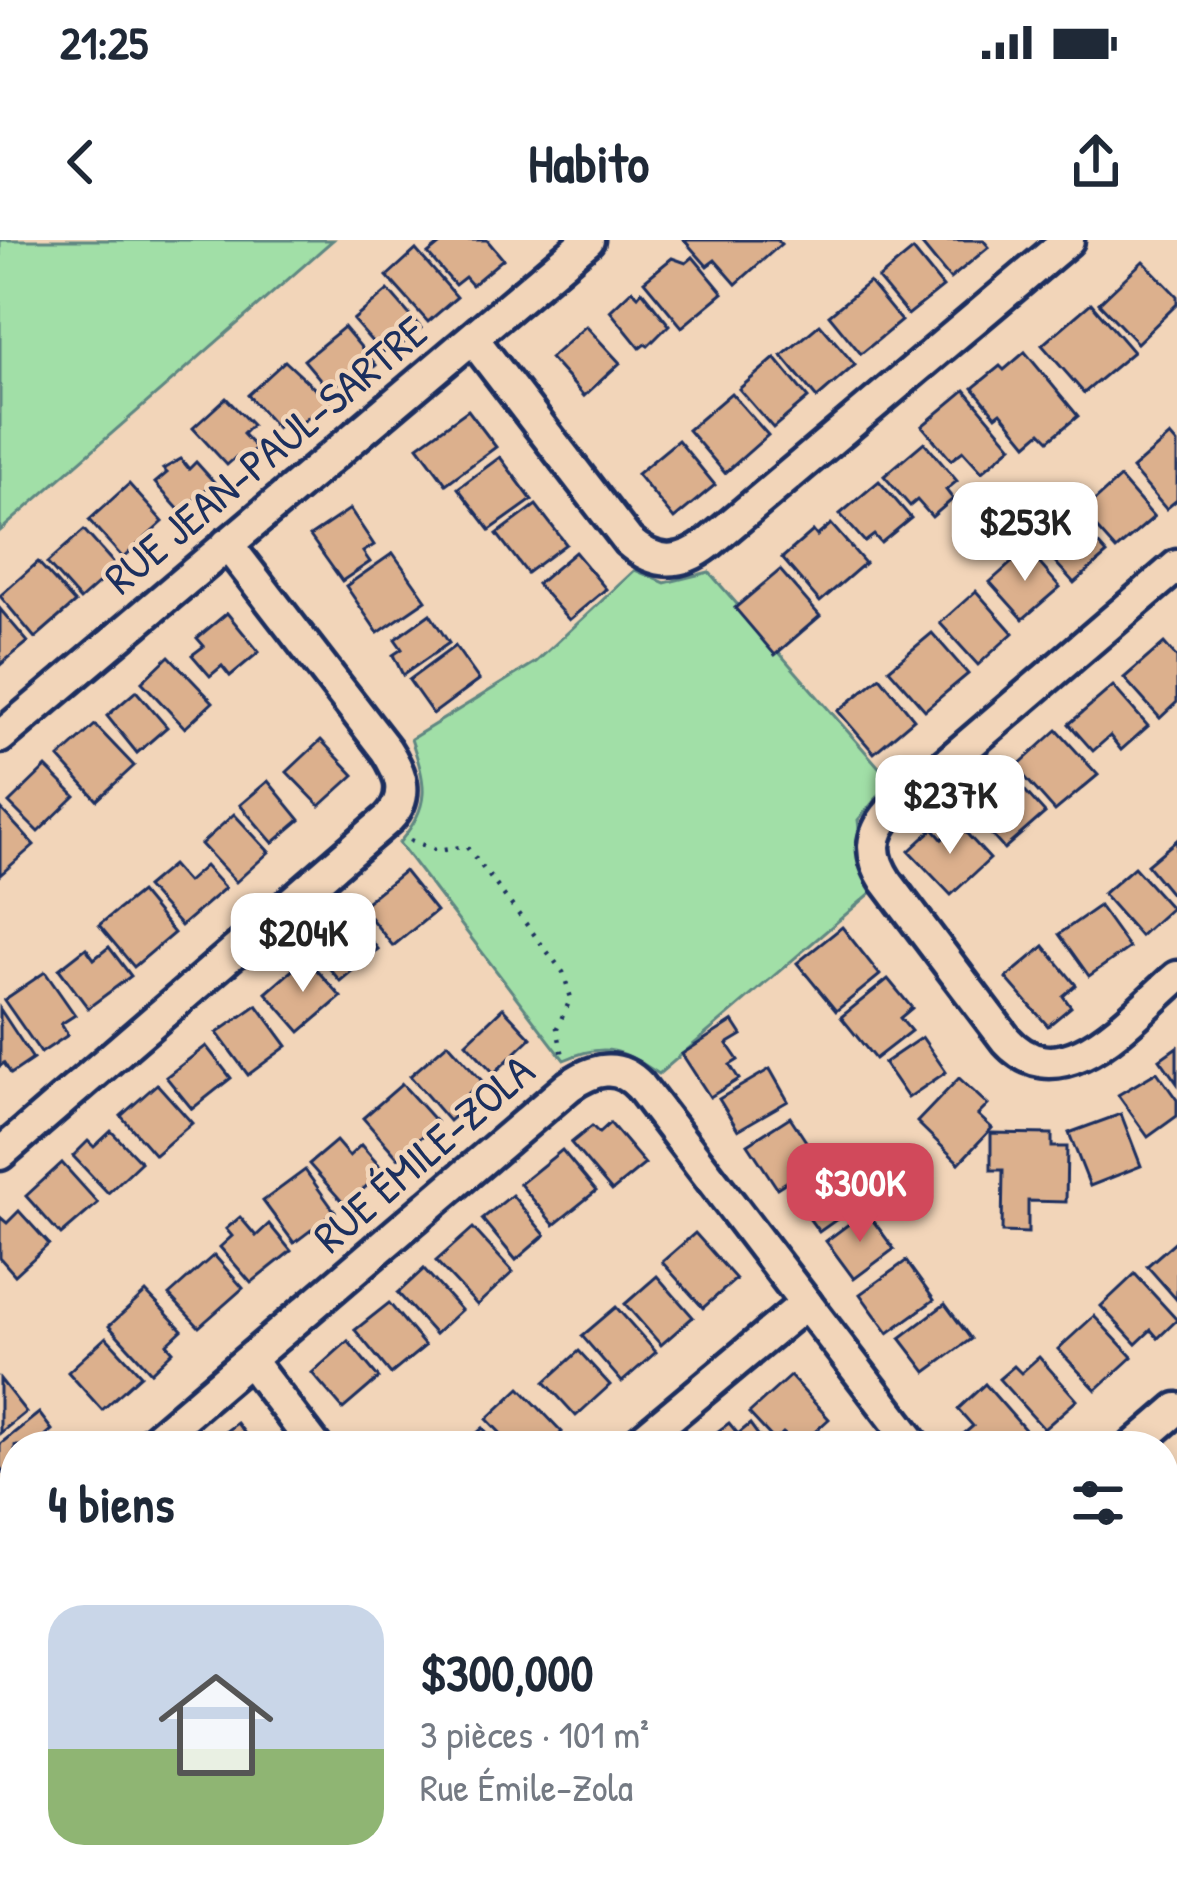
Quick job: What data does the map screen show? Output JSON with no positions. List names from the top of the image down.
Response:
{
  "streets": {
    "street": ["RUE JEAN-PAUL-SARTRE", "RUE ÉMILE-ZOLA"]
  },
  "page": {
    "status": "21:25",
    "header": "Habito",
    "price": [
      "$253K",
      "$237K",
      "$204K",
      "$300K"
    ],
    "heading": "4 biens",
    "list": [
      {
        "name": "$300,000",
        "note": "3 pièces · 101 m² · Rue Émile-Zola"
      }
    ]
  }
}
